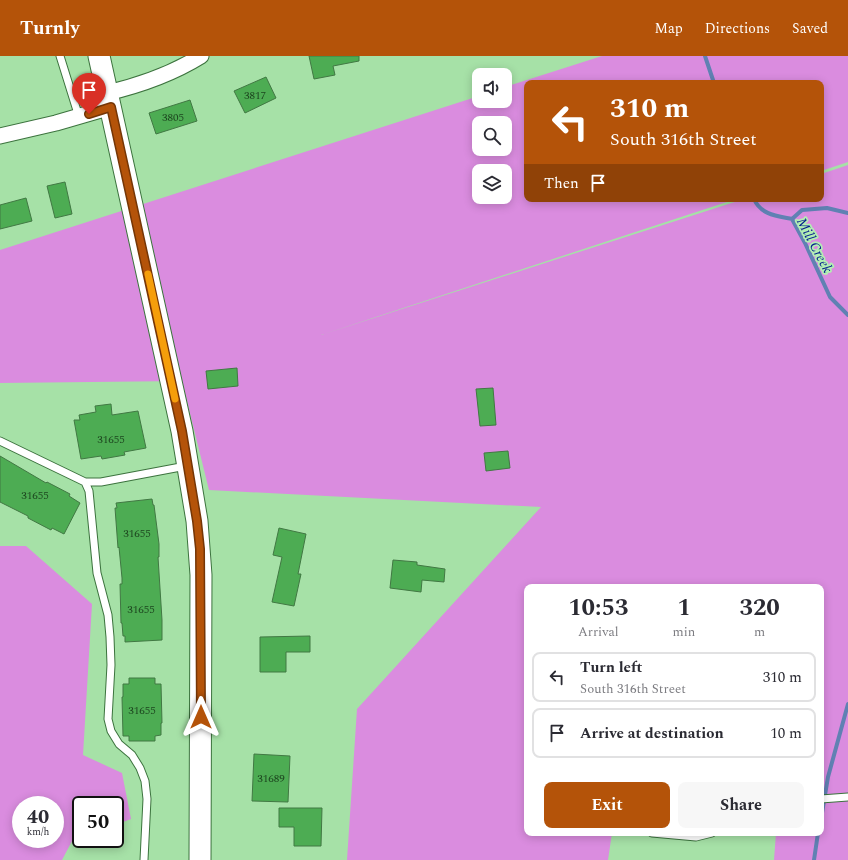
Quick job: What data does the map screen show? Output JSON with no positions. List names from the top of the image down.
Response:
{
  "water": ["Mill Creek"],
  "house_numbers": [
    "3817",
    "3805",
    "31655",
    "31655",
    "31655",
    "31655",
    "31655",
    "31689"
  ],
  "page": {
    "header": "Turnly",
    "nav": ["Map", "Directions", "Saved"],
    "turn": ["310 m", "South 316th Street"],
    "then": "Then",
    "eta": [
      "10:53",
      "Arrival",
      "1",
      "min",
      "320",
      "m"
    ],
    "list": [
      {
        "name": "Turn left",
        "note": "South 316th Street",
        "value": "310 m"
      },
      {
        "name": "Arrive at destination",
        "value": "10 m"
      }
    ],
    "buttons": ["Exit", "Share"],
    "speed": "40 km/h",
    "limit": "50"
  }
}
